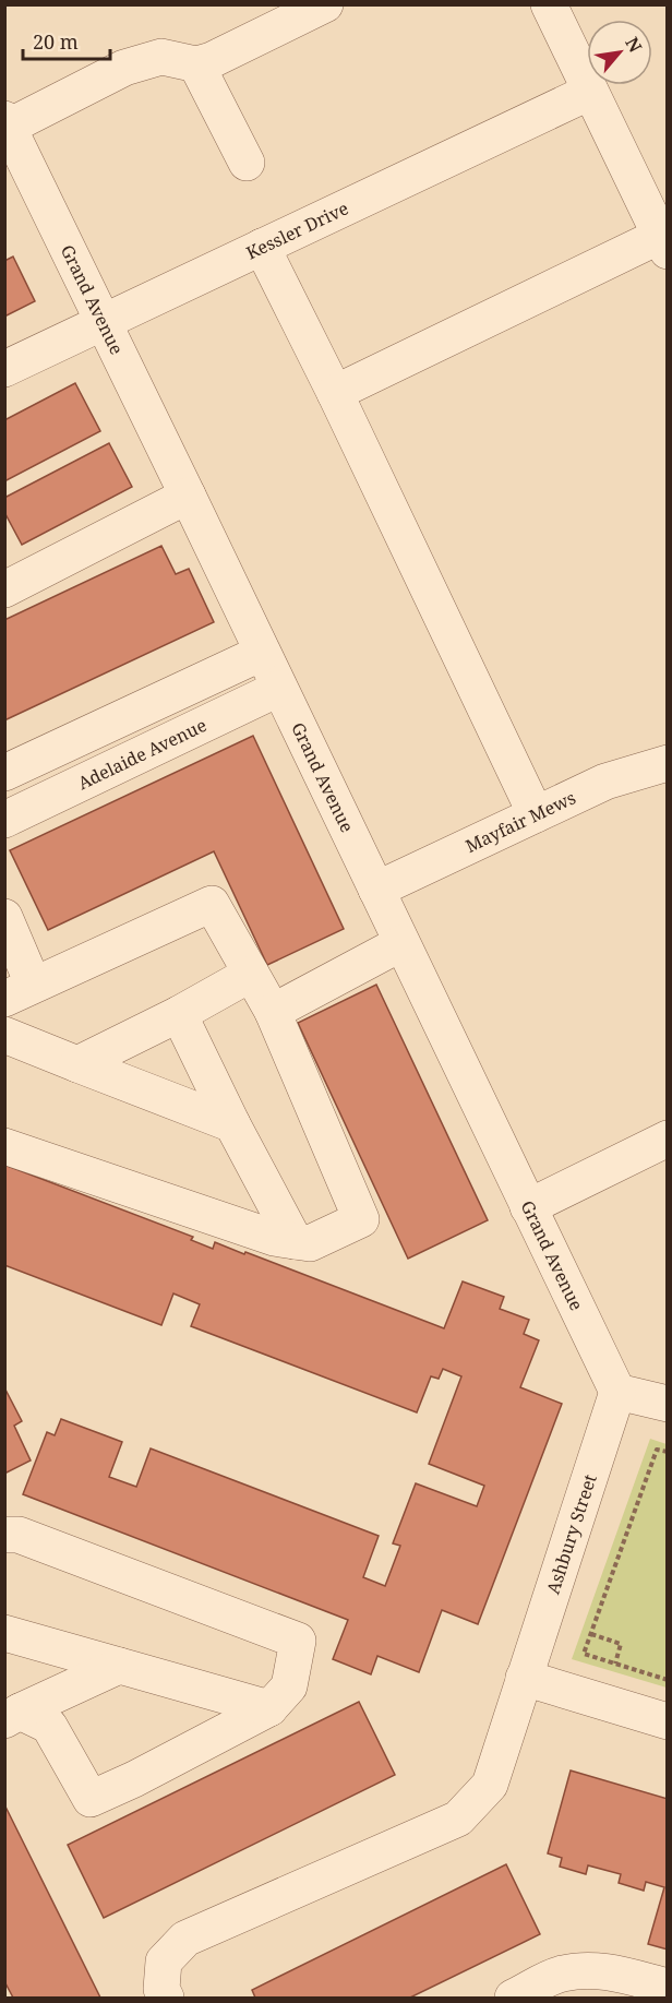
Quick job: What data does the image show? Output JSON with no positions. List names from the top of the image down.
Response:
{
  "streets": {
    "street": [
      "Kessler Drive",
      "Grand Avenue",
      "Adelaide Avenue",
      "Mayfair Mews",
      "Ashbury Street"
    ]
  },
  "crossings": [
    ["Kessler Drive", "Grand Avenue"],
    ["Grand Avenue", "Adelaide Avenue"],
    ["Grand Avenue", "Mayfair Mews"],
    ["Grand Avenue", "Ashbury Street"]
  ],
  "scale_bar": "20 m",
  "north": "top right"
}
